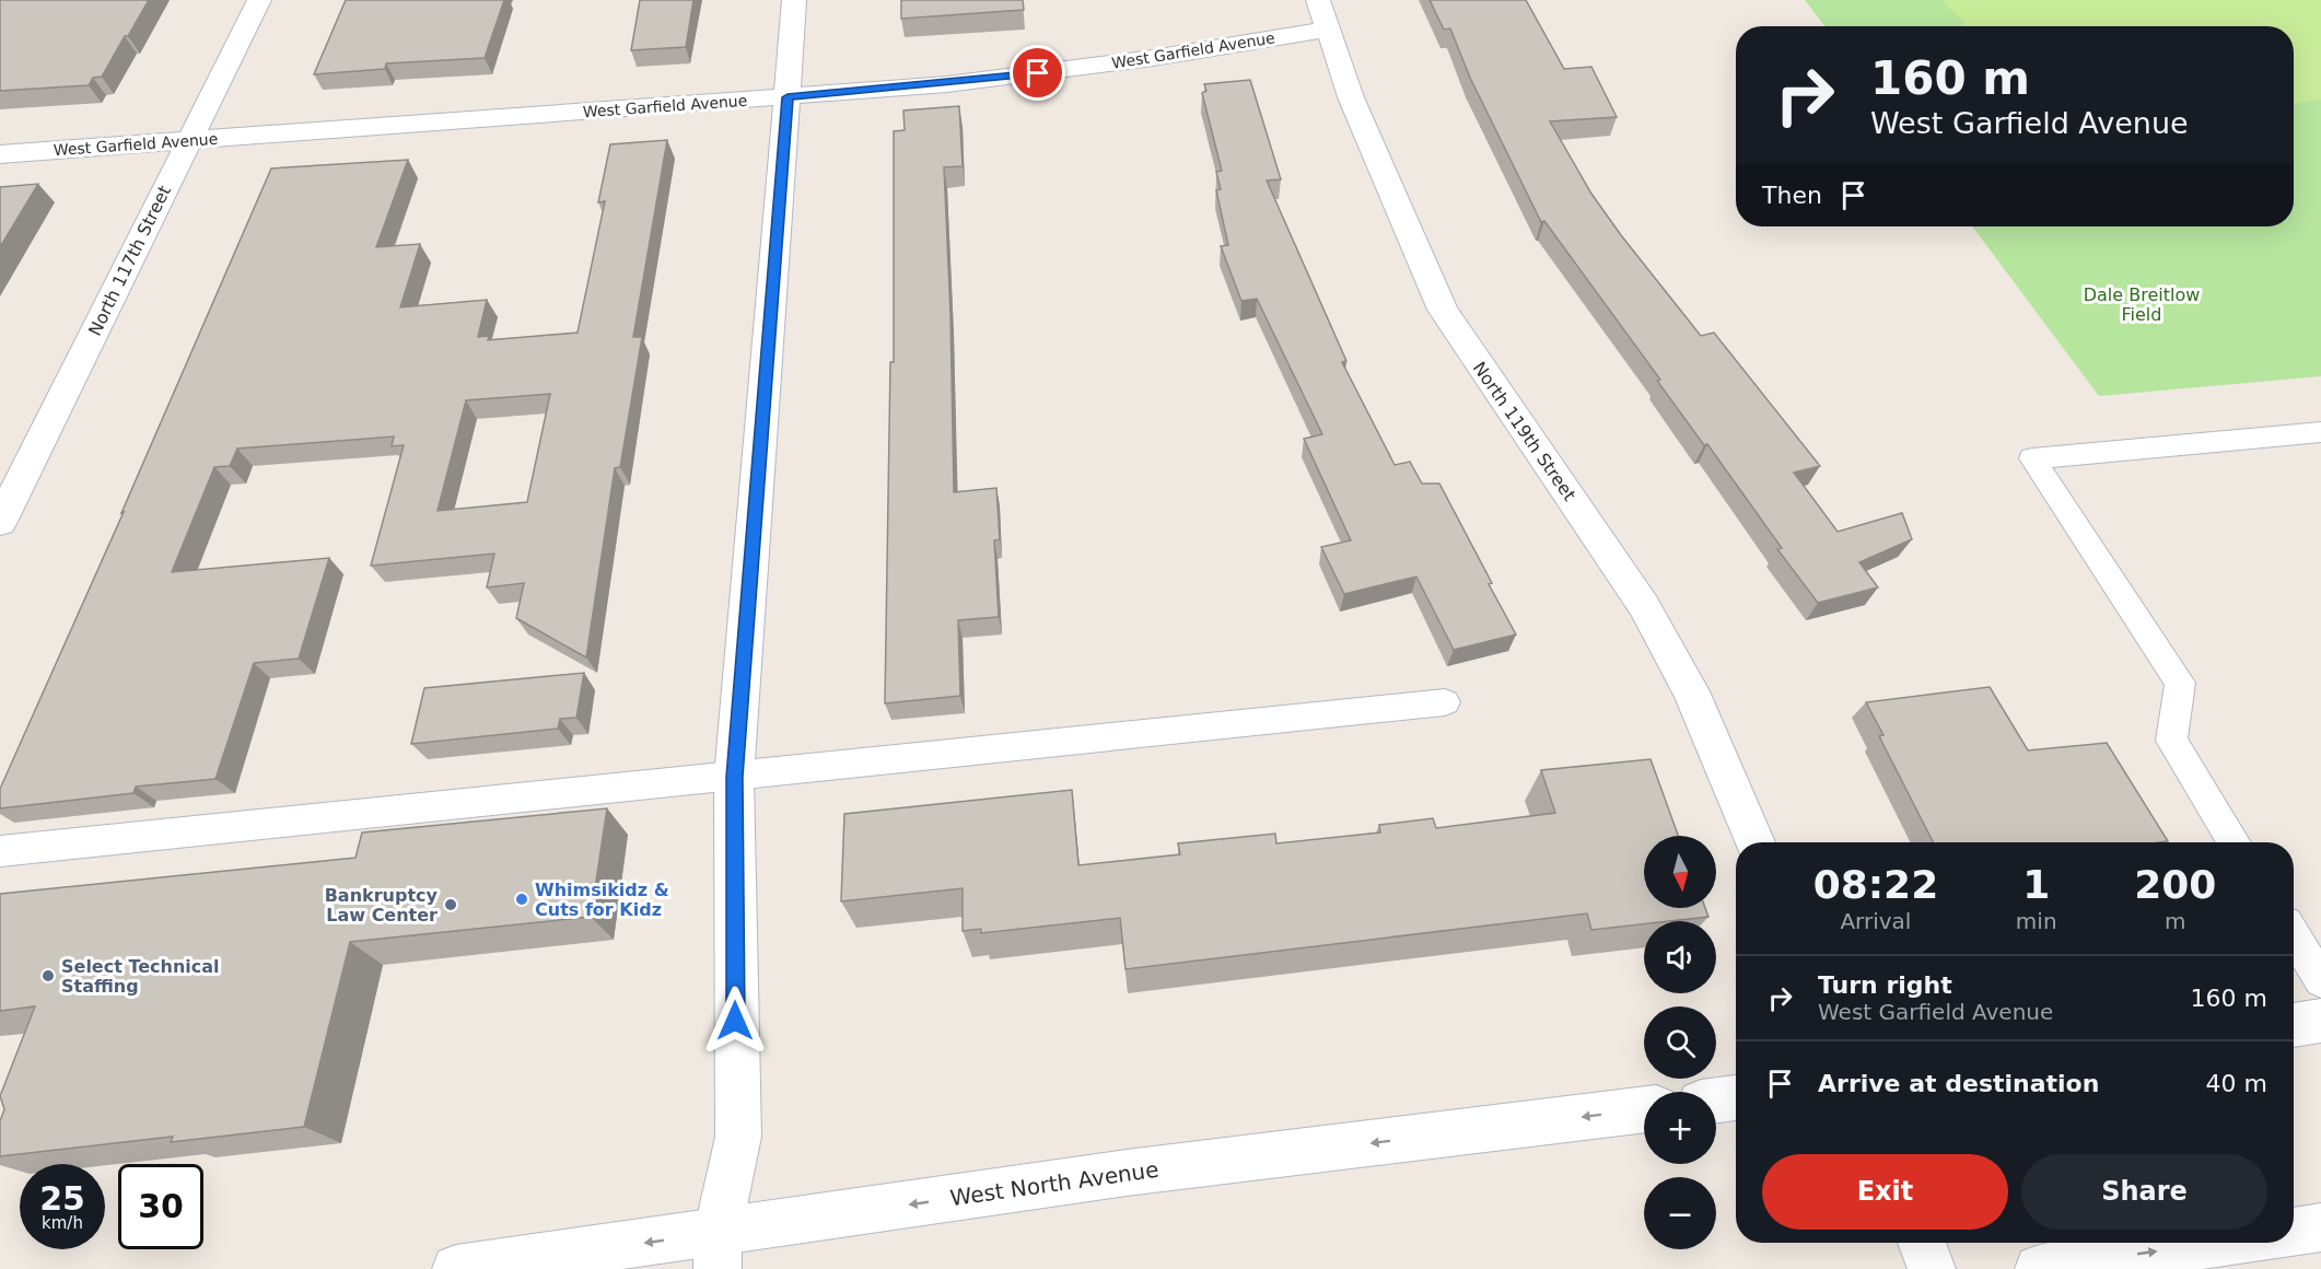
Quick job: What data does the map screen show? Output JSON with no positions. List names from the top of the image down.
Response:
{
  "streets": {
    "street": [
      "West Garfield Avenue",
      "North 117th Street",
      "North 119th Street",
      "West North Avenue"
    ]
  },
  "crossings": [
    ["West Garfield Avenue", "North 117th Street"],
    ["West Garfield Avenue", "North 119th Street"]
  ],
  "one_way": ["West North Avenue"],
  "parks": ["Dale Breitlow Field"],
  "places": ["Whimsikidz & Cuts for Kidz", "Bankruptcy Law Center", "Select Technical Staffing"],
  "north": "bottom",
  "page": {
    "turn": ["160 m", "West Garfield Avenue"],
    "then": "Then",
    "map_buttons": ["+", "−"],
    "eta": [
      "08:22",
      "Arrival",
      "1",
      "min",
      "200",
      "m"
    ],
    "list": [
      {
        "name": "Turn right",
        "note": "West Garfield Avenue",
        "value": "160 m"
      },
      {
        "name": "Arrive at destination",
        "value": "40 m"
      }
    ],
    "buttons": ["Exit", "Share"],
    "speed": "25 km/h",
    "limit": "30"
  }
}
